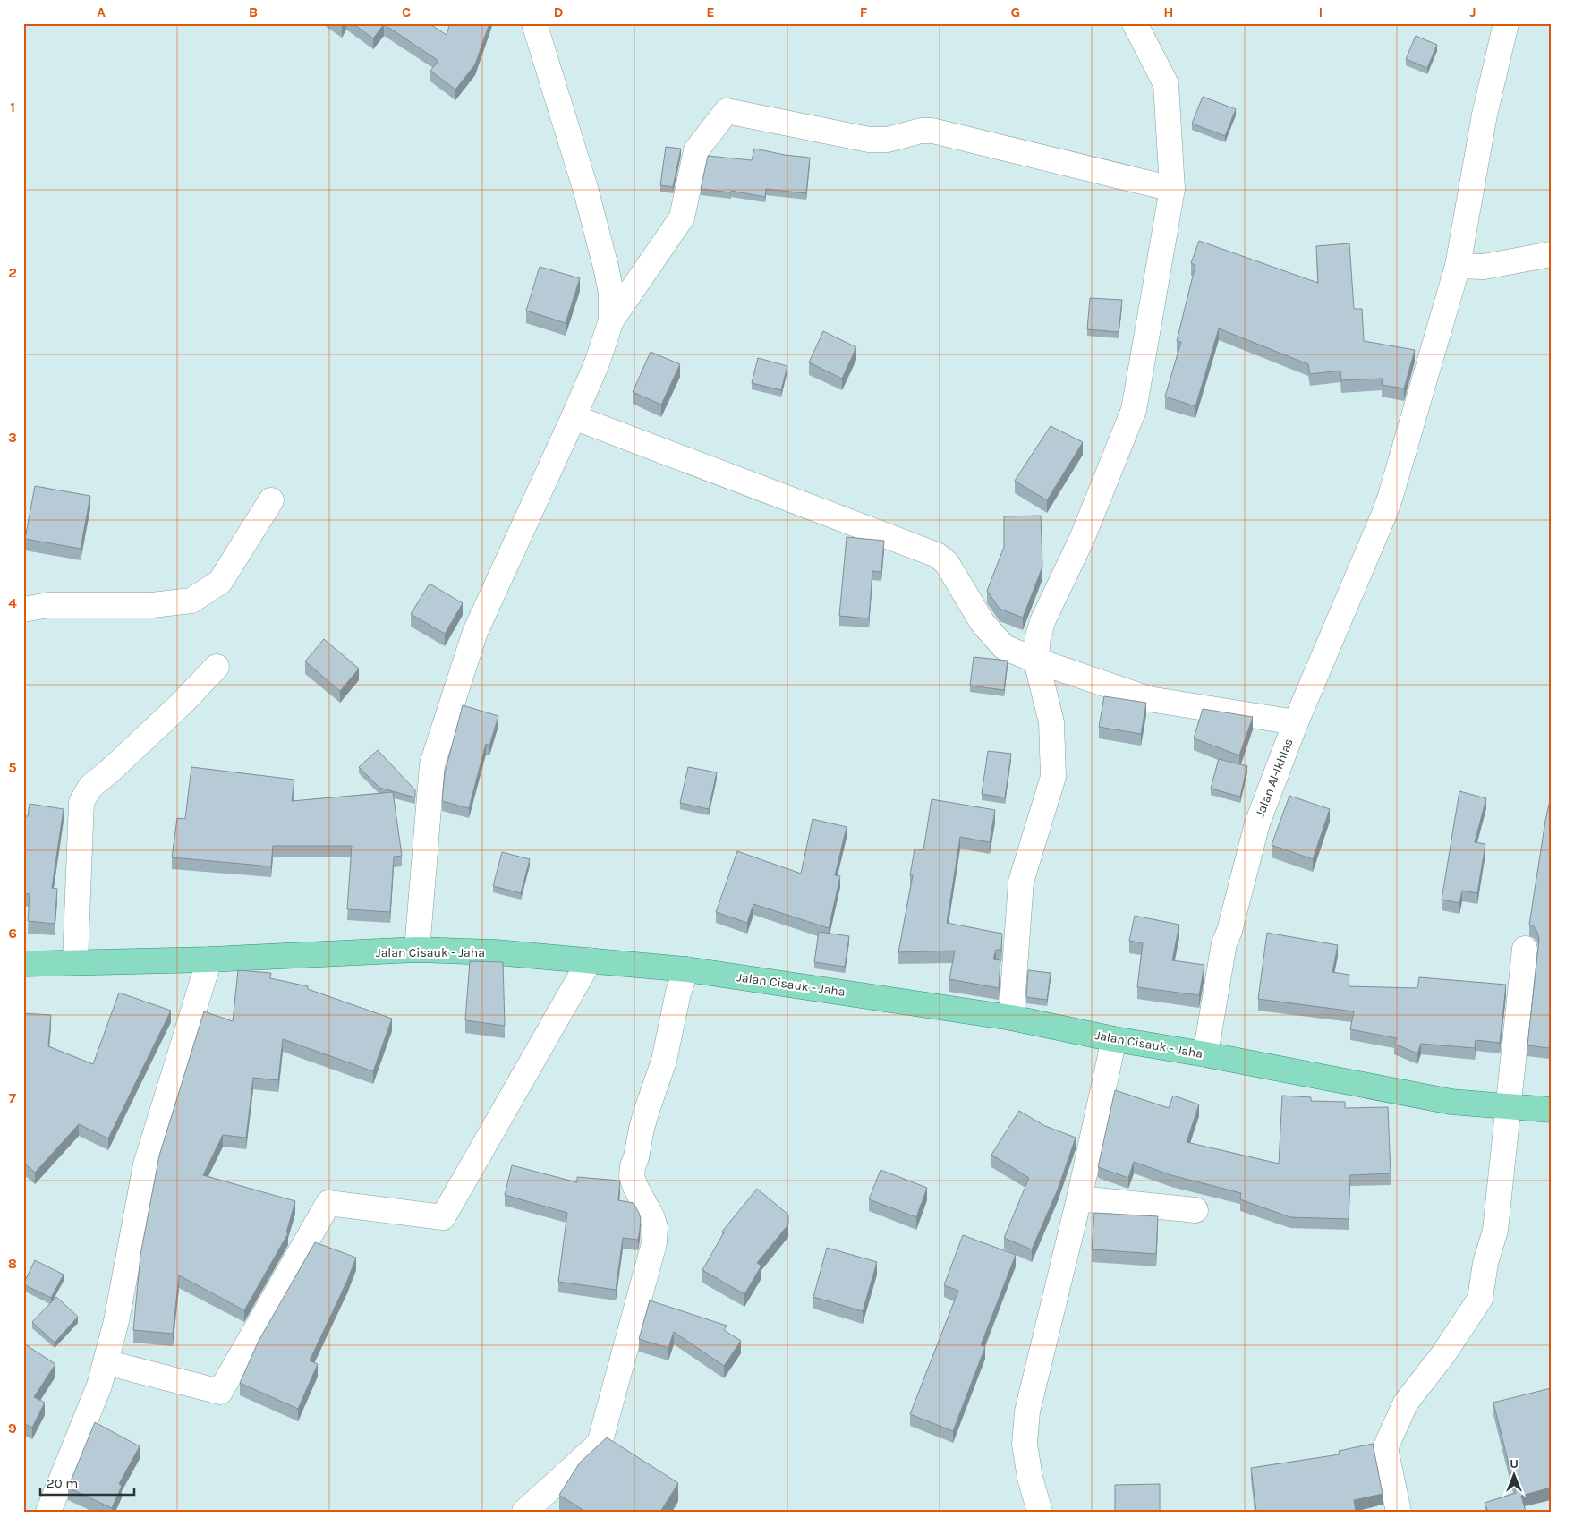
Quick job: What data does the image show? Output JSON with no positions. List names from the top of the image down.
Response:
{
  "streets": {
    "main road": ["Jalan Cisauk - Jaha"],
    "street": ["Jalan Al-Ikhlas"]
  },
  "crossings": [
    ["Jalan Al-Ikhlas", "Jalan Cisauk - Jaha"]
  ],
  "scale_bar": "20 m",
  "north": "top",
  "grid": {
    "columns": [
      "A",
      "B",
      "C",
      "D",
      "E",
      "F",
      "G",
      "H",
      "I",
      "J"
    ],
    "rows": [
      "1",
      "2",
      "3",
      "4",
      "5",
      "6",
      "7",
      "8",
      "9"
    ]
  }
}
